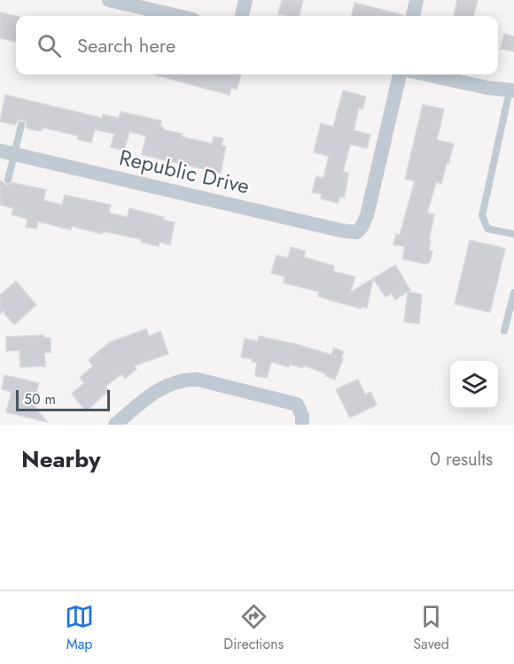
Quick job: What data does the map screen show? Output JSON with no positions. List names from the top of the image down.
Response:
{
  "streets": {
    "street": ["Republic Drive"]
  },
  "scale_bar": "50 m",
  "page": {
    "search": "Search here",
    "scale": "50 m",
    "heading": ["Nearby", "0 results"],
    "nav": ["Map", "Directions", "Saved"]
  }
}
